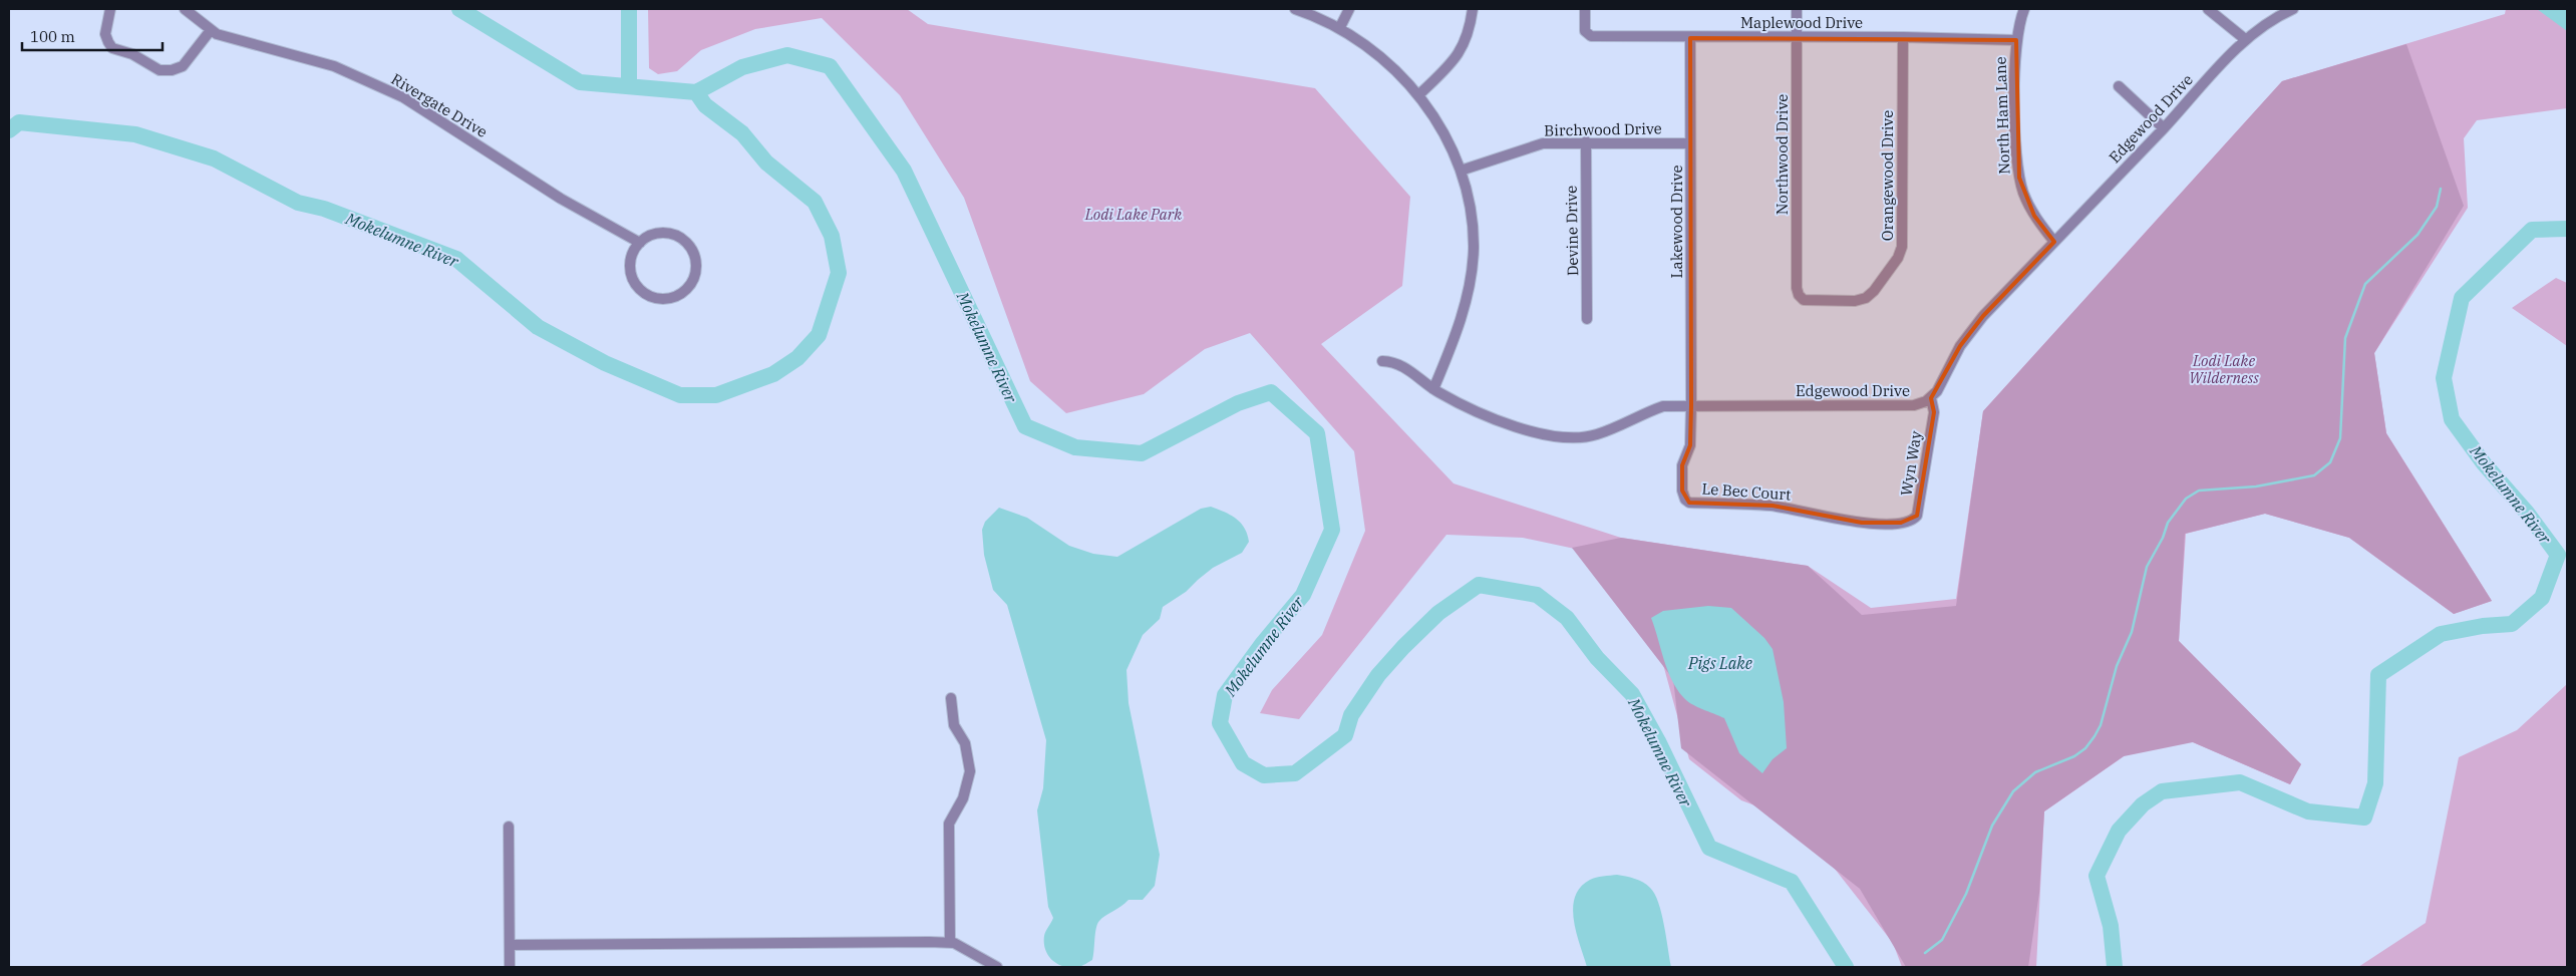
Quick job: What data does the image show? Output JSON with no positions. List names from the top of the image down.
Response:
{
  "streets": {
    "street": [
      "Maplewood Drive",
      "Rivergate Drive",
      "North Ham Lane",
      "Edgewood Drive",
      "Birchwood Drive",
      "Northwood Drive",
      "Orangewood Drive",
      "Lakewood Drive",
      "Devine Drive",
      "Wyn Way",
      "Le Bec Court"
    ]
  },
  "crossings": [
    ["Maplewood Drive", "North Ham Lane"],
    ["Maplewood Drive", "Northwood Drive"],
    ["Maplewood Drive", "Orangewood Drive"],
    ["Maplewood Drive", "Lakewood Drive"],
    ["North Ham Lane", "Edgewood Drive"],
    ["Edgewood Drive", "Lakewood Drive"],
    ["Edgewood Drive", "Wyn Way"],
    ["Edgewood Drive", "Le Bec Court"],
    ["Birchwood Drive", "Lakewood Drive"],
    ["Birchwood Drive", "Devine Drive"],
    ["Northwood Drive", "Orangewood Drive"],
    ["Lakewood Drive", "Le Bec Court"],
    ["Wyn Way", "Le Bec Court"]
  ],
  "water": ["Mokelumne River", "Pigs Lake"],
  "parks": ["Lodi Lake Park", "Lodi Lake Wilderness"],
  "scale_bar": "100 m"
}
